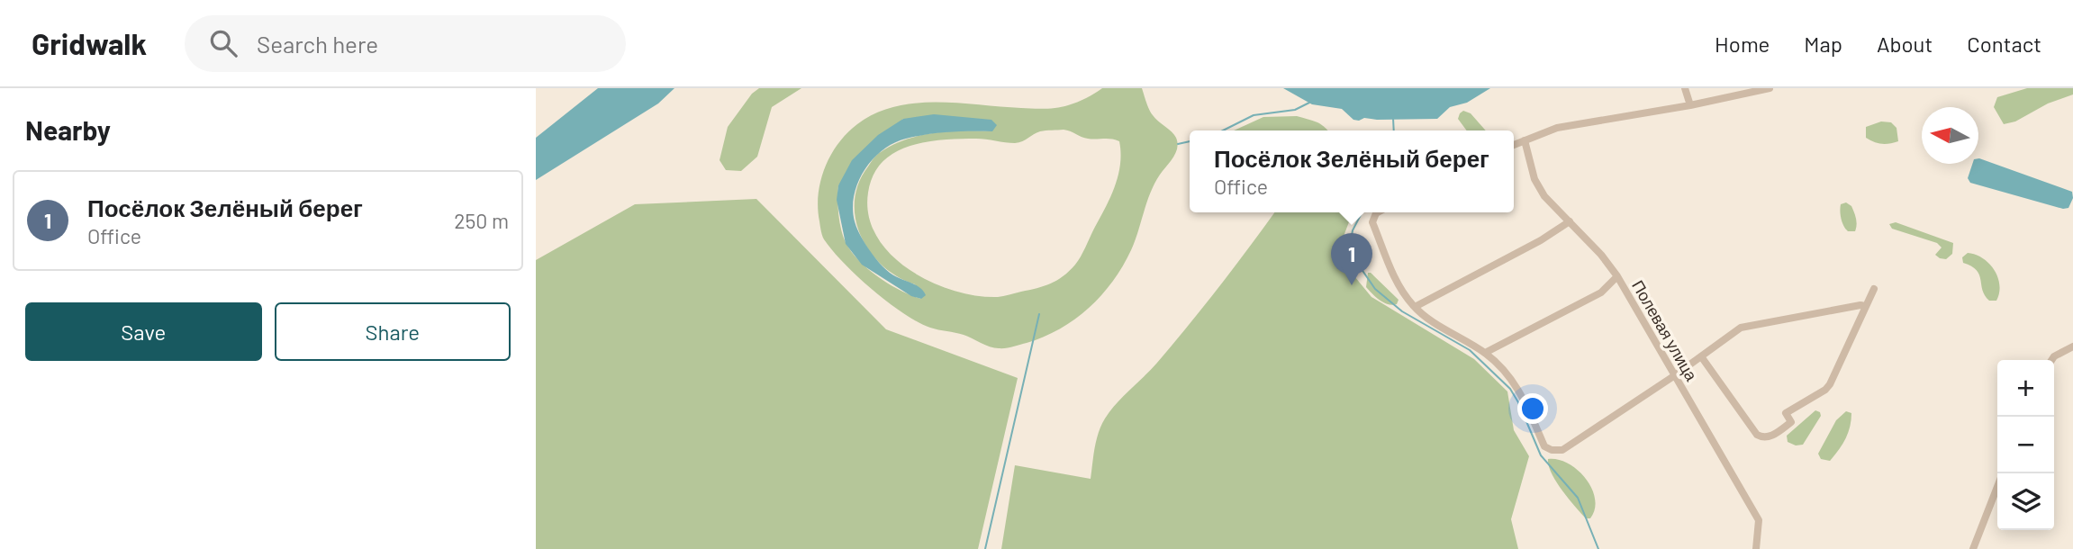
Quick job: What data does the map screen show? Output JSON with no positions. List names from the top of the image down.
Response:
{
  "streets": {
    "street": ["Полевая улица"]
  },
  "north": "left",
  "page": {
    "header": "Gridwalk",
    "search": "Search here",
    "nav": [
      "Home",
      "Map",
      "About",
      "Contact"
    ],
    "heading": "Nearby",
    "popup": ["Посёлок Зелёный берег", "Office"],
    "list": [
      {
        "mark": "1",
        "name": "Посёлок Зелёный берег",
        "note": "Office",
        "value": "250 m"
      }
    ],
    "pins": "1",
    "buttons": ["Save", "Share"],
    "map_buttons": ["+", "−"]
  }
}
